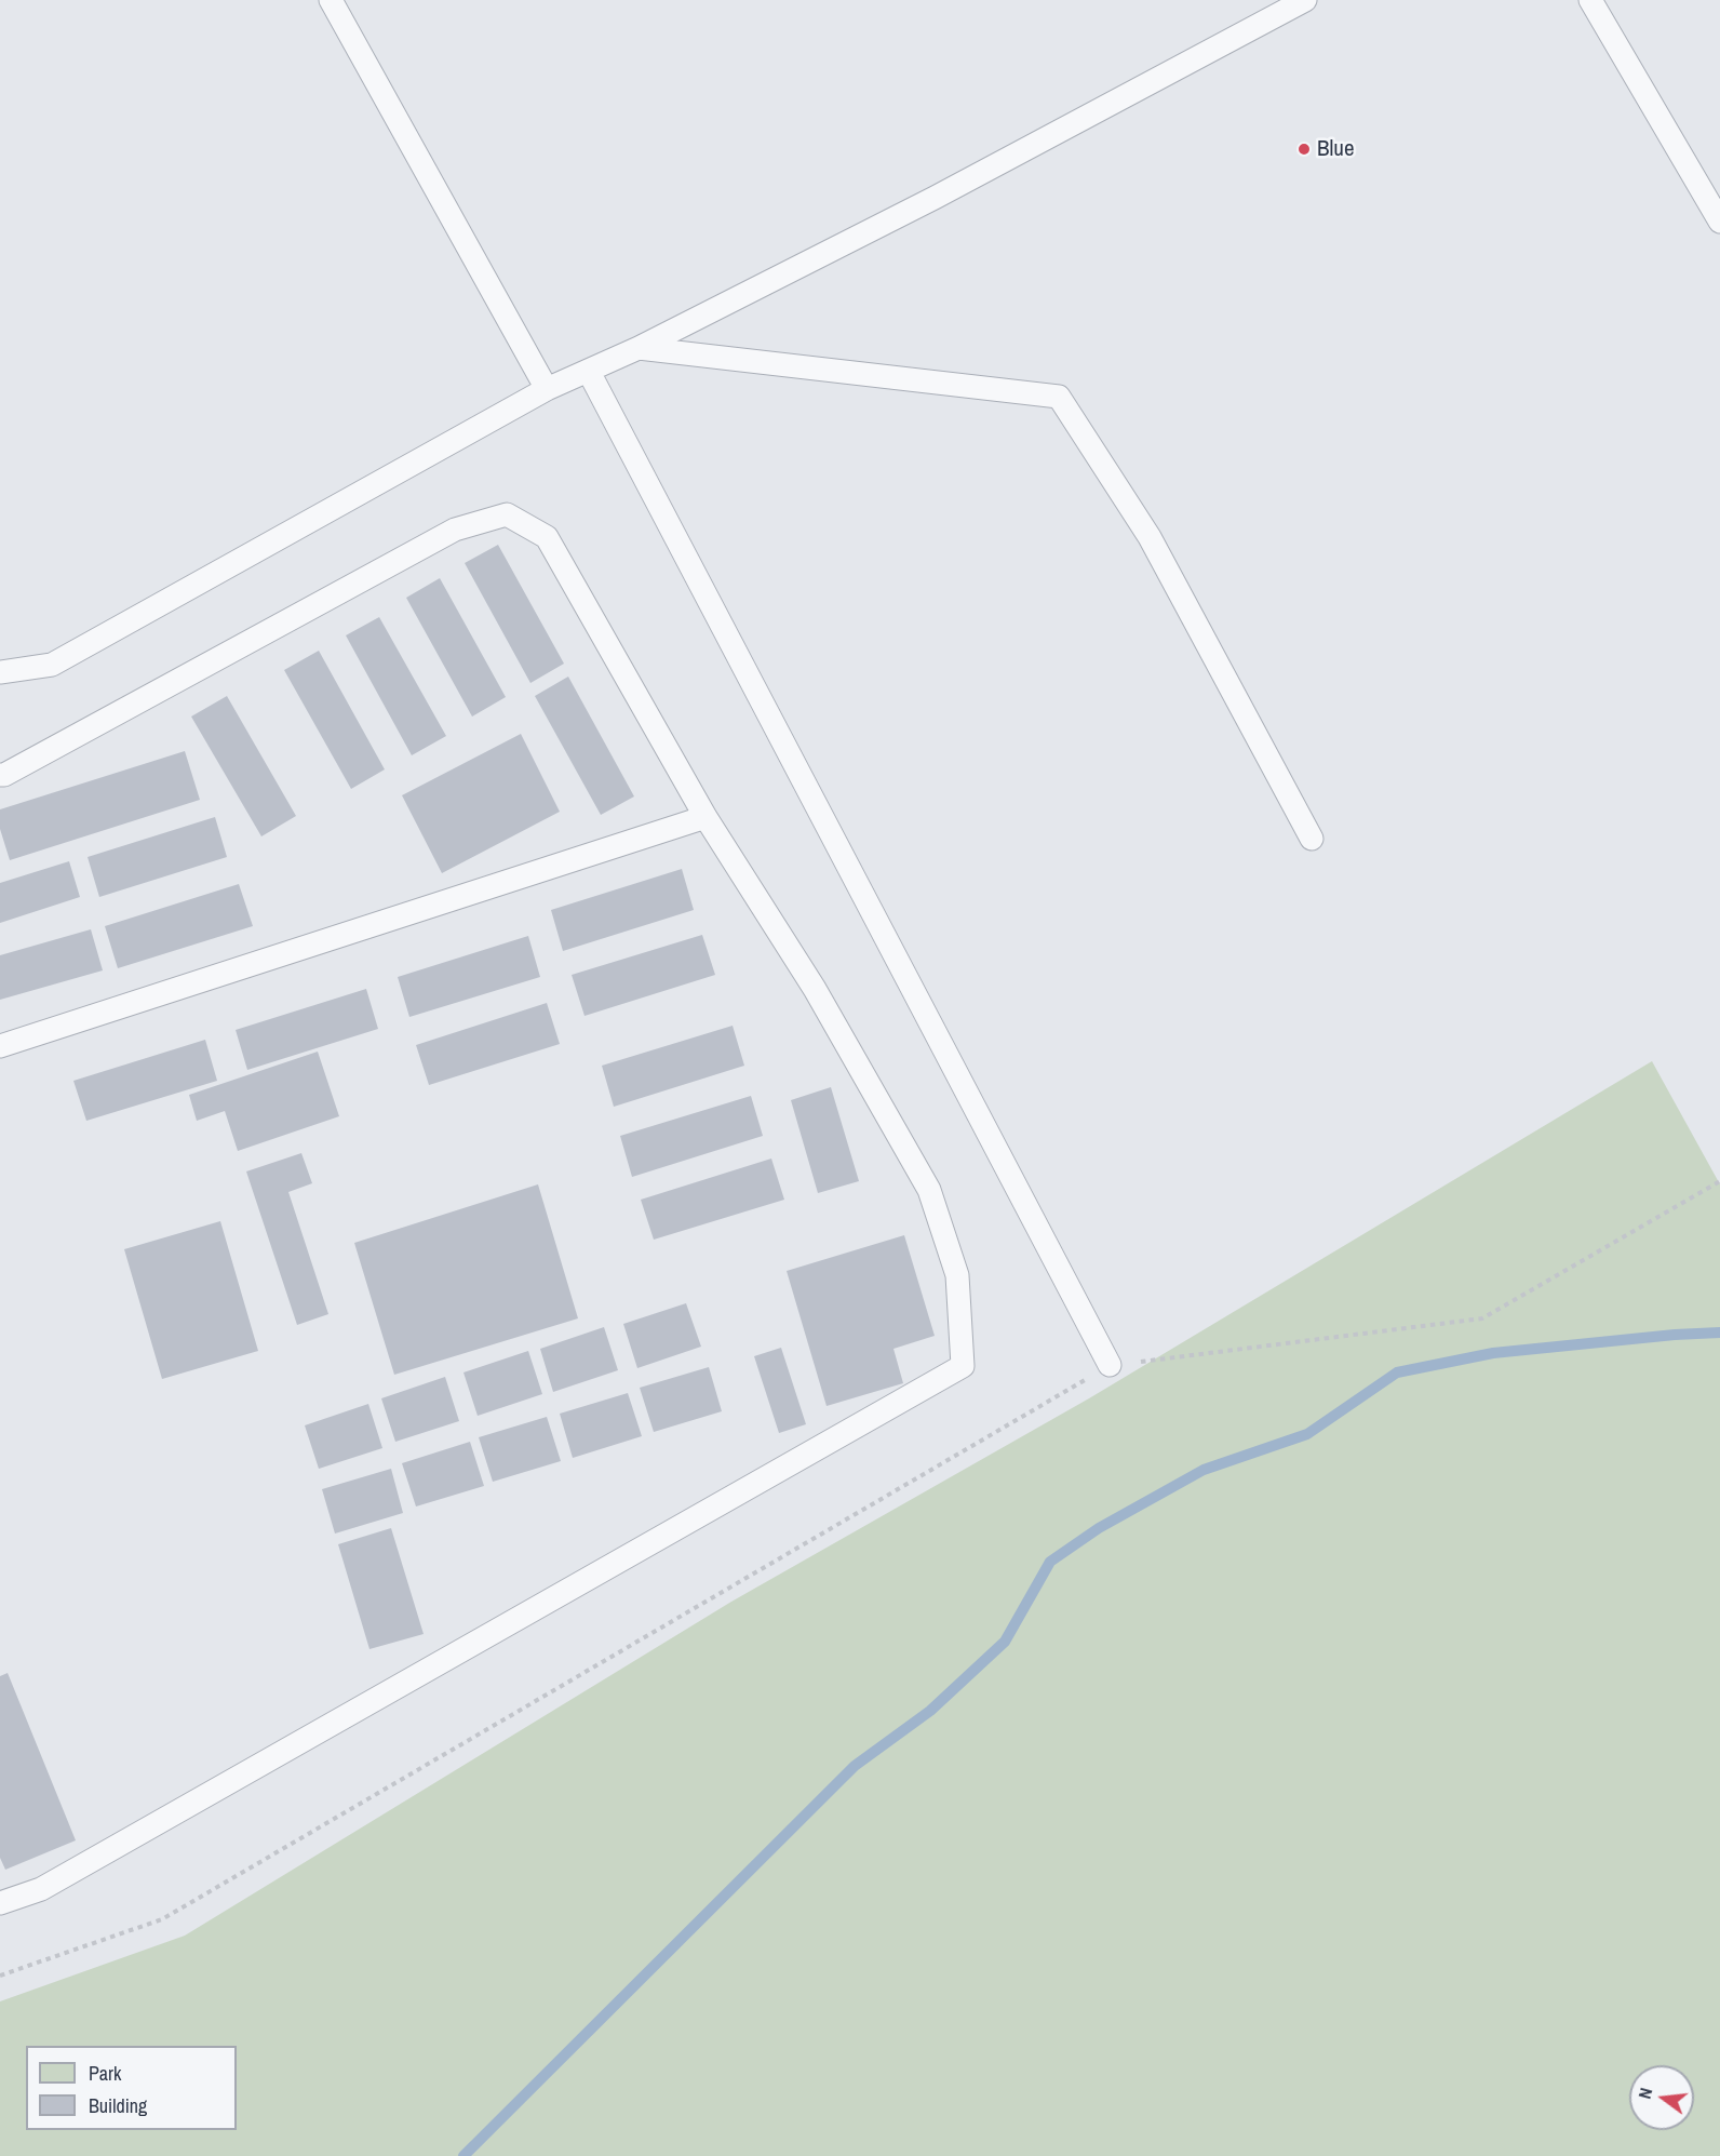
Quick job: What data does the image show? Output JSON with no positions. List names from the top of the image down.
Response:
{
  "places": ["Blue"],
  "legend": ["Park", "Building"],
  "north": "left"
}
